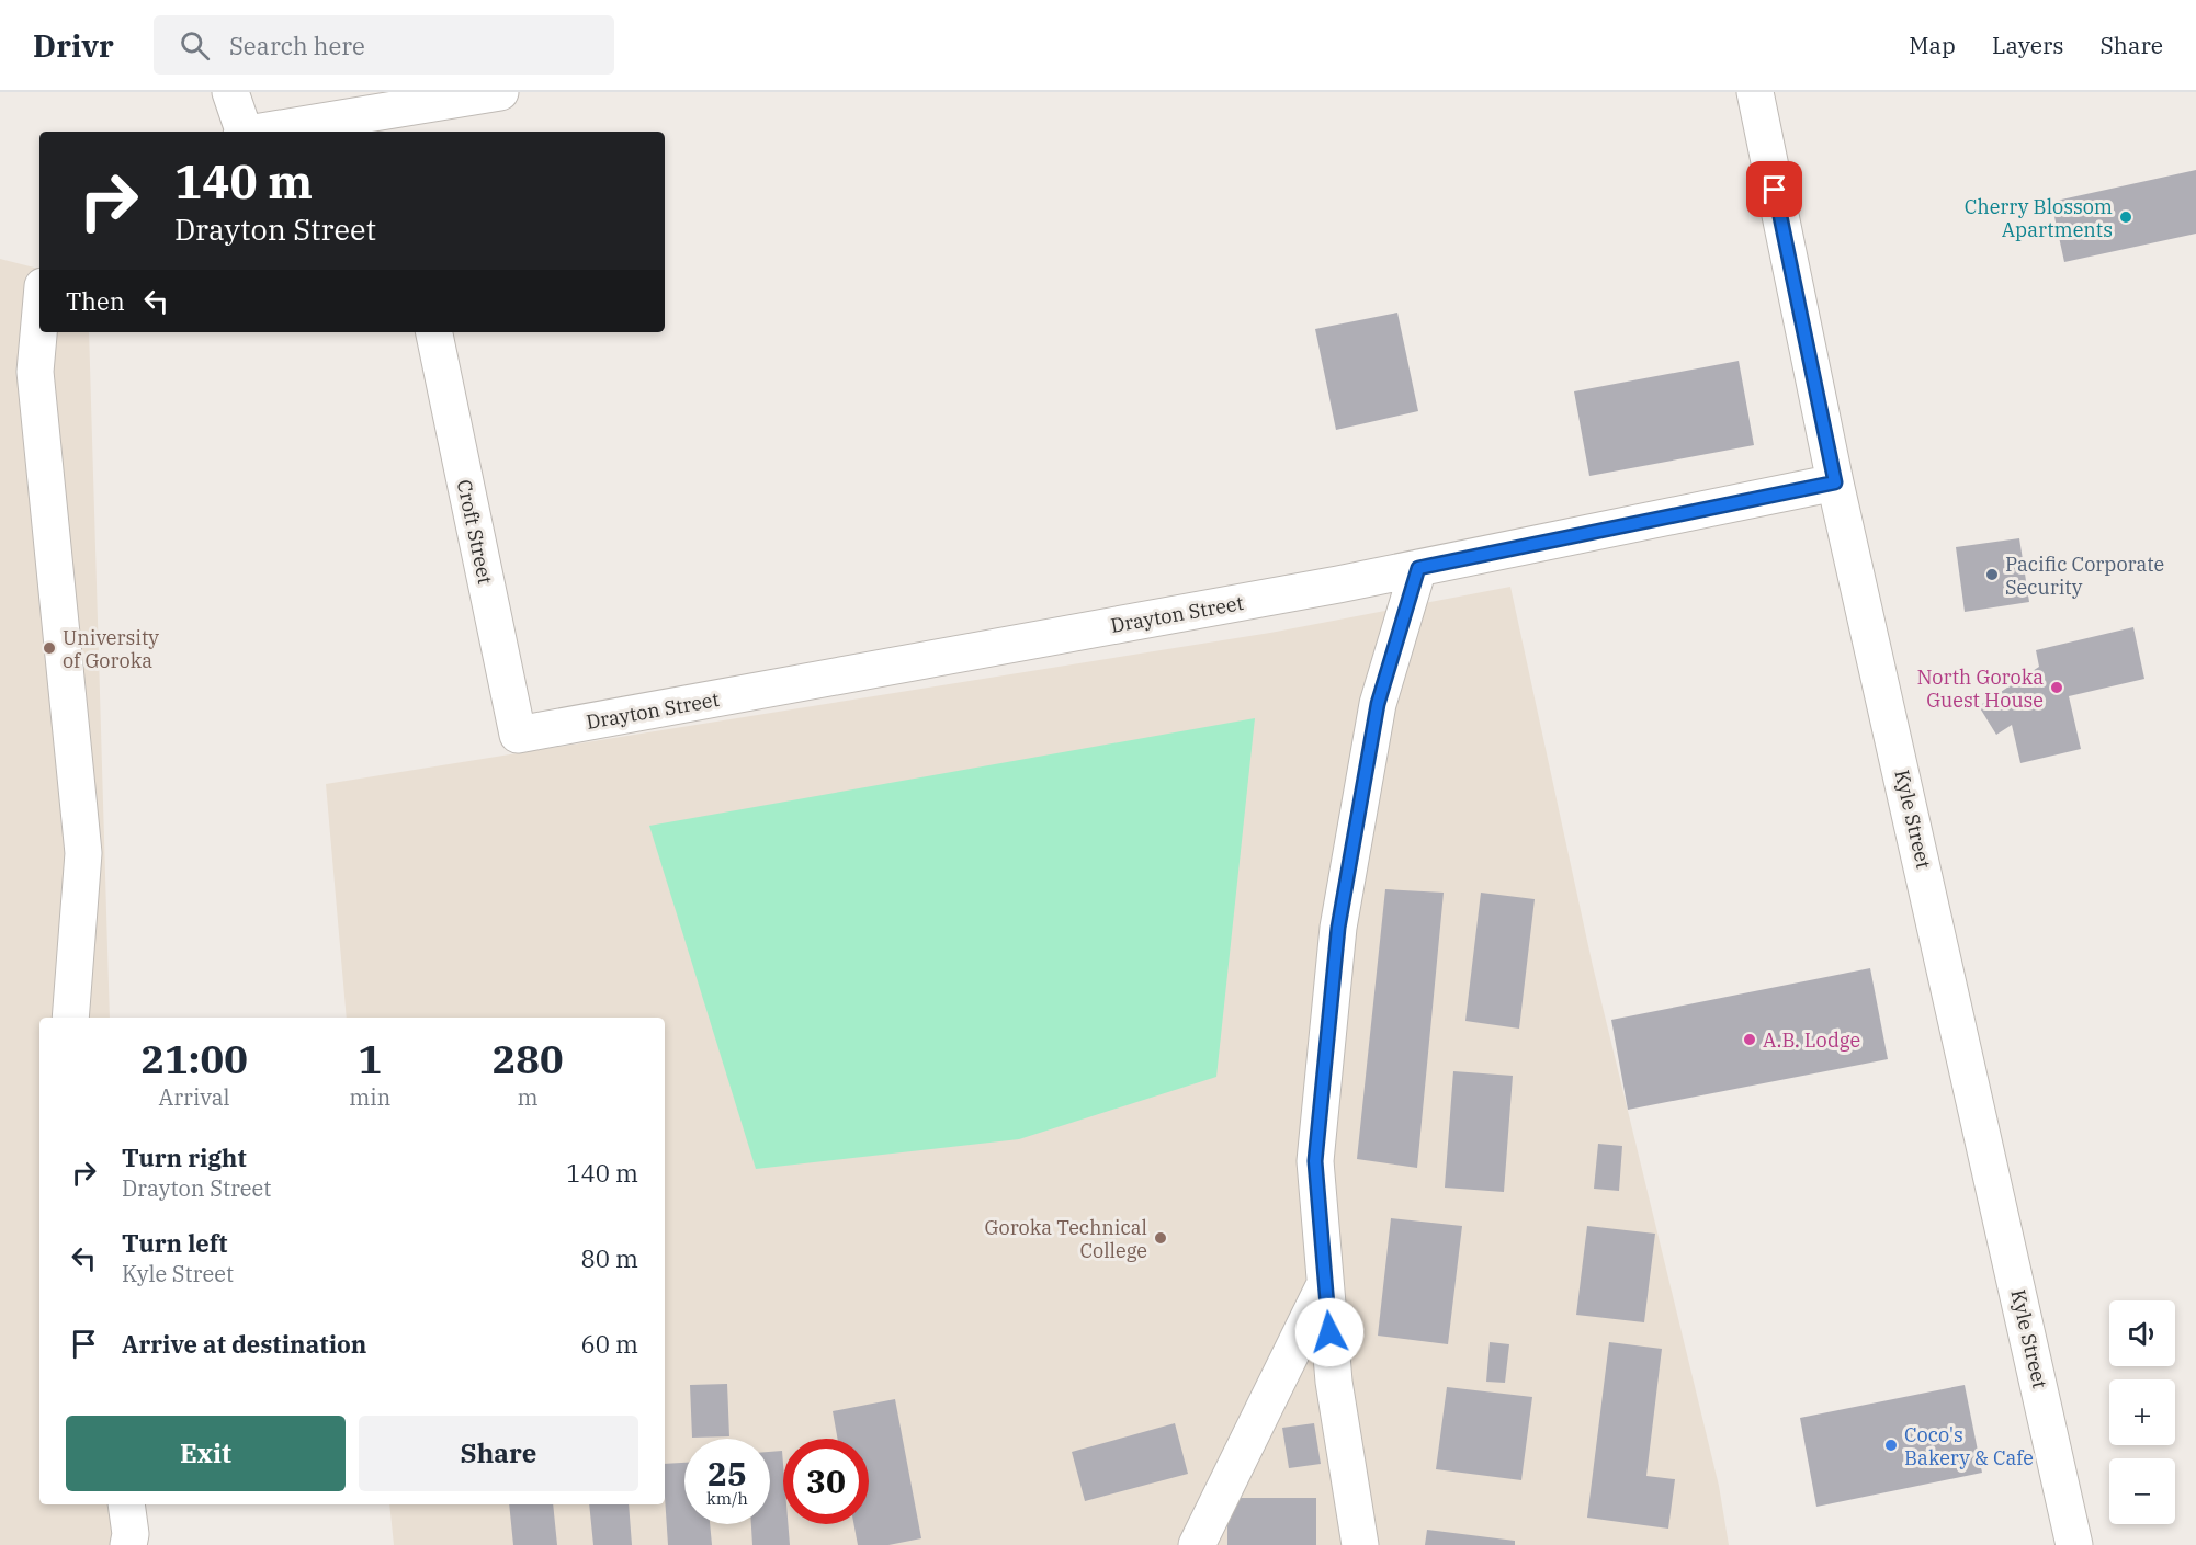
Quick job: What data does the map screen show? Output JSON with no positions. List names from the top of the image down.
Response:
{
  "streets": {
    "street": ["Croft Street", "Drayton Street", "Kyle Street"]
  },
  "crossings": [
    ["Croft Street", "Drayton Street"],
    ["Drayton Street", "Kyle Street"]
  ],
  "places": [
    "Cherry Blossom Apartments",
    "Pacific Corporate Security",
    "University of Goroka",
    "North Goroka Guest House",
    "A.B. Lodge",
    "Goroka Technical College",
    "Coco's Bakery & Cafe"
  ],
  "page": {
    "header": "Drivr",
    "search": "Search here",
    "nav": ["Map", "Layers", "Share"],
    "turn": ["140 m", "Drayton Street"],
    "then": "Then",
    "eta": [
      "21:00",
      "Arrival",
      "1",
      "min",
      "280",
      "m"
    ],
    "list": [
      {
        "name": "Turn right",
        "note": "Drayton Street",
        "value": "140 m"
      },
      {
        "name": "Turn left",
        "note": "Kyle Street",
        "value": "80 m"
      },
      {
        "name": "Arrive at destination",
        "value": "60 m"
      }
    ],
    "map_buttons": ["+", "−"],
    "buttons": ["Exit", "Share"],
    "speed": "25 km/h",
    "limit": "30"
  }
}
